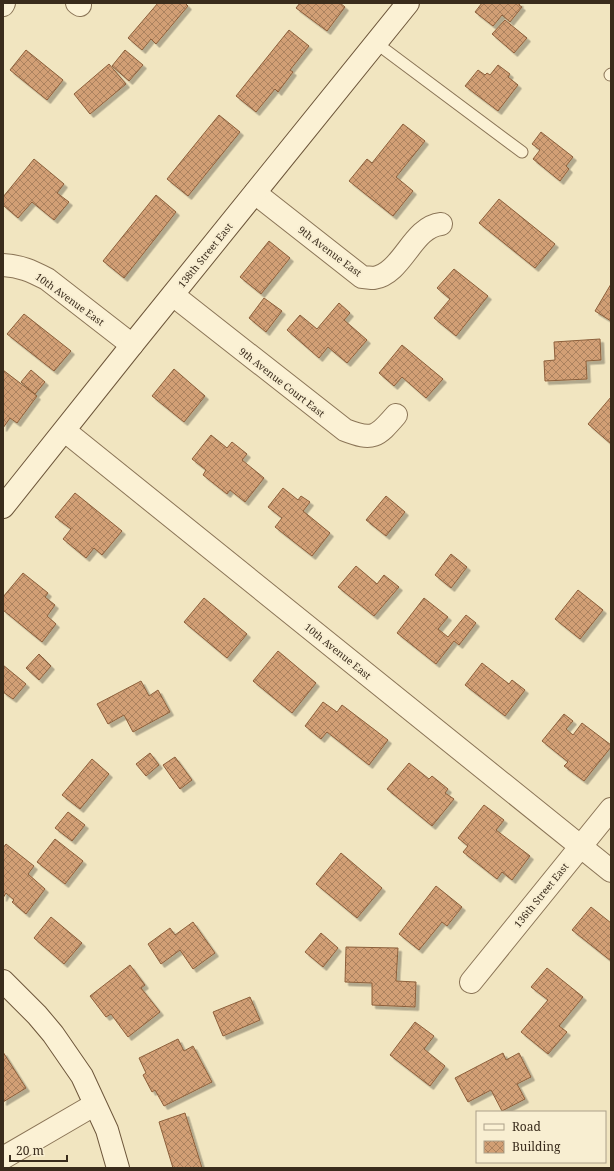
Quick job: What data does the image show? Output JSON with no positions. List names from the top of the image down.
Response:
{
  "streets": {
    "street": [
      "9th Avenue East",
      "138th Street East",
      "10th Avenue East",
      "9th Avenue Court East",
      "136th Street East"
    ]
  },
  "crossings": [
    ["9th Avenue East", "138th Street East"],
    ["138th Street East", "10th Avenue East"],
    ["138th Street East", "9th Avenue Court East"],
    ["10th Avenue East", "136th Street East"]
  ],
  "legend": ["Road", "Building"],
  "scale_bar": "20 m"
}
